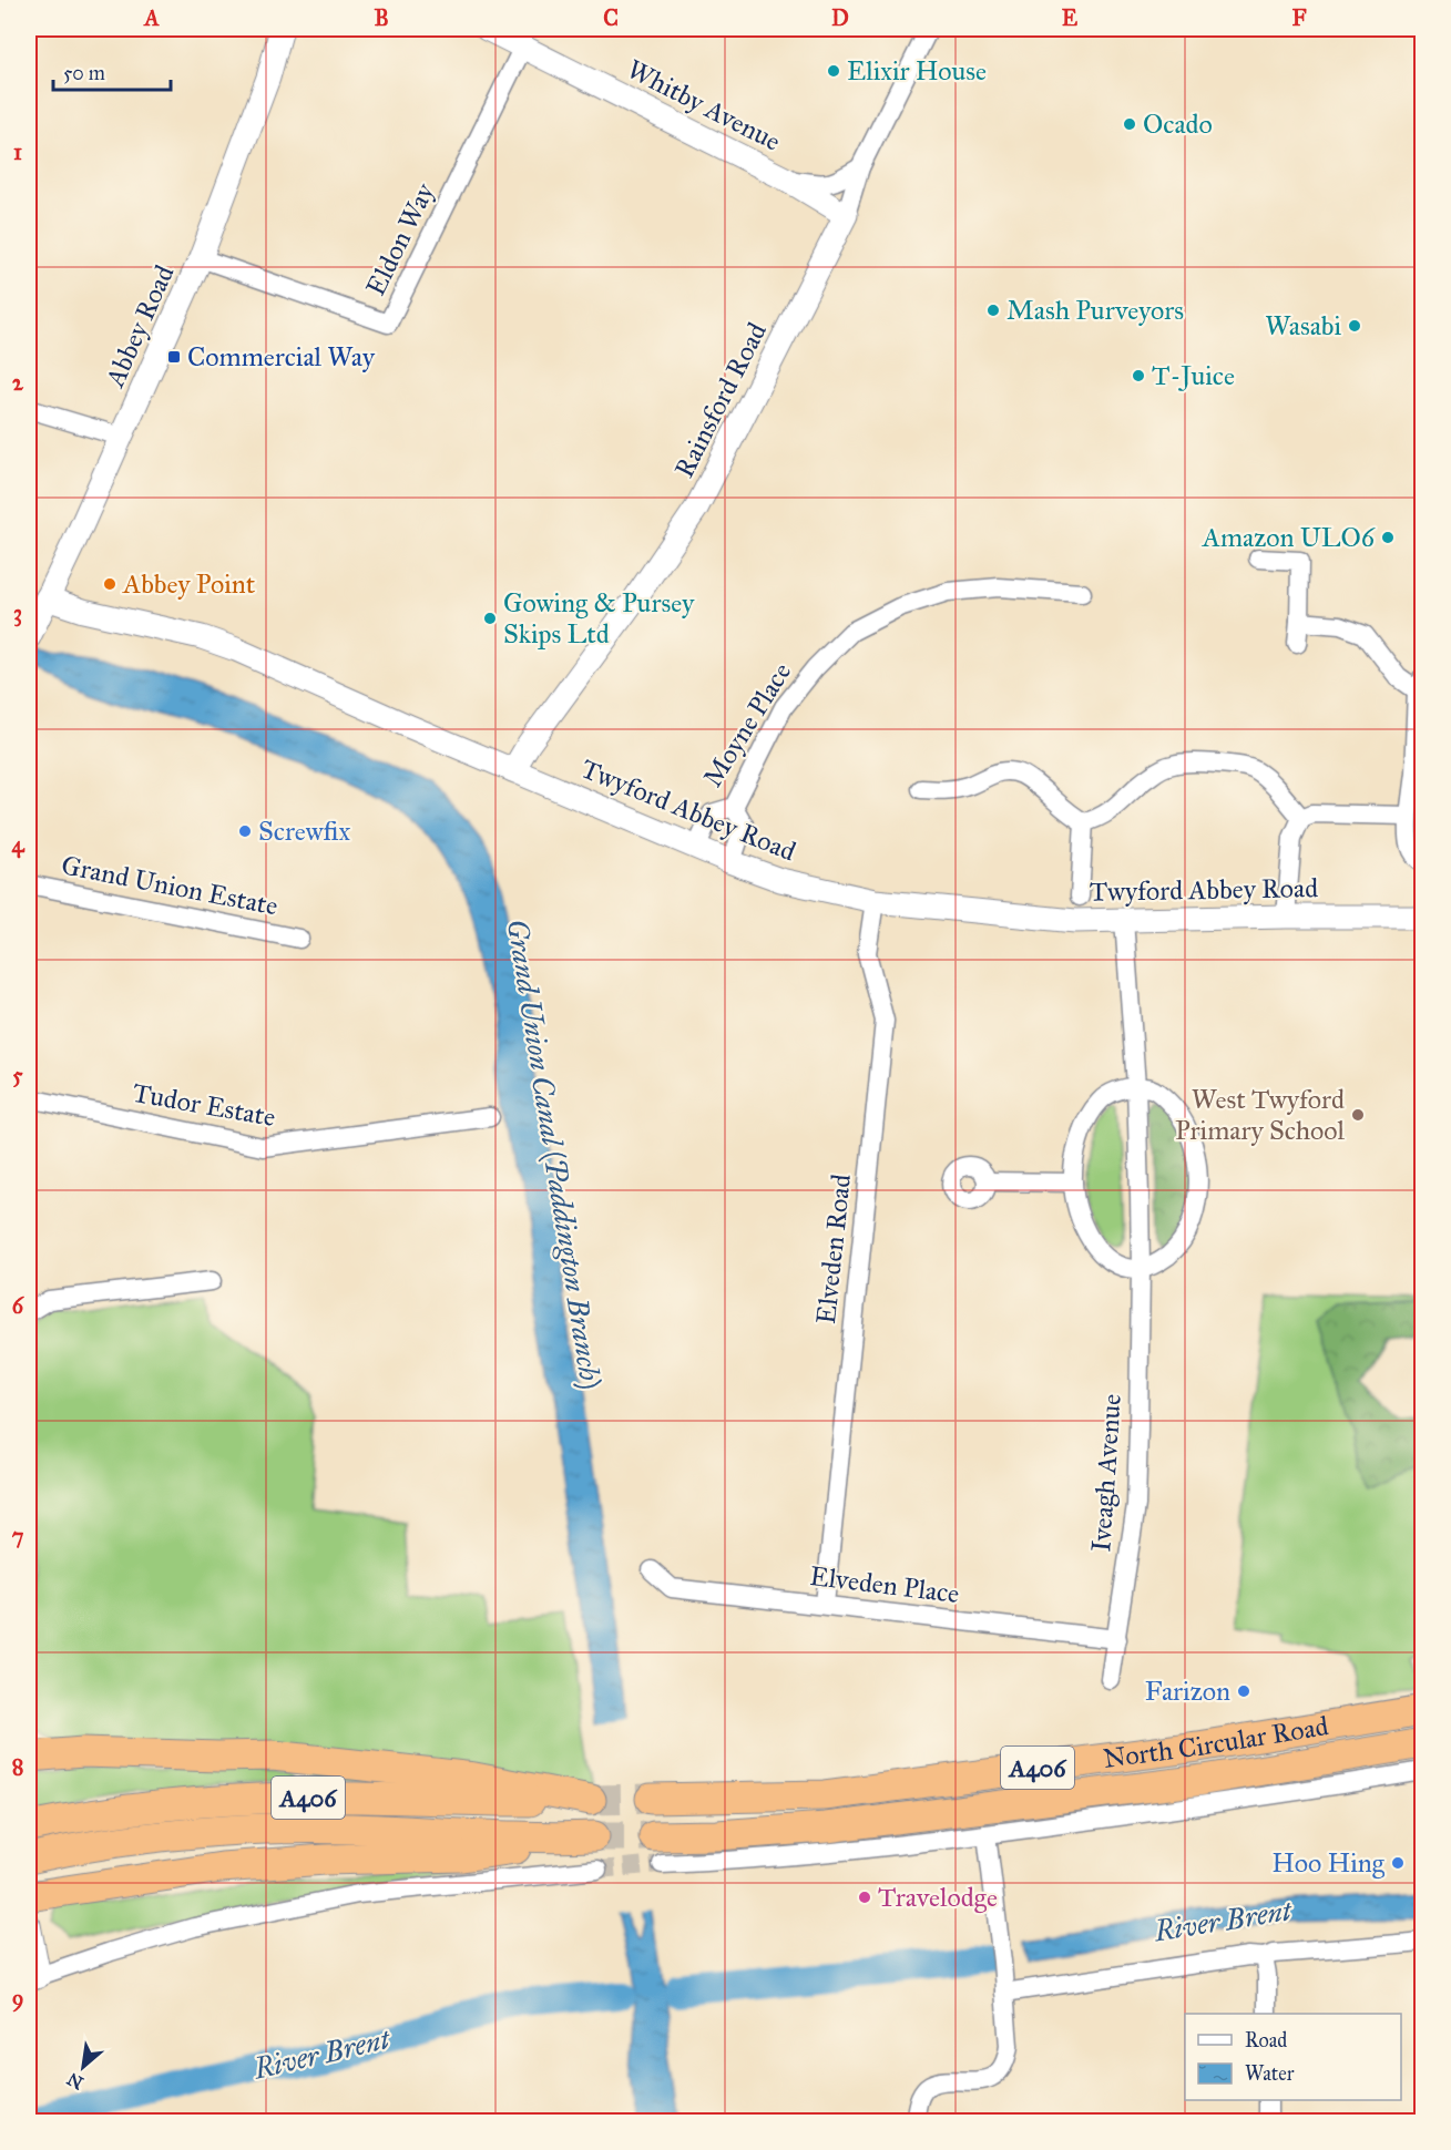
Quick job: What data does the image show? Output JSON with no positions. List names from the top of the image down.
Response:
{
  "streets": {
    "highway": ["North Circular Road", "A406"],
    "street": [
      "Whitby Avenue",
      "Eldon Way",
      "Abbey Road",
      "Rainsford Road",
      "Moyne Place",
      "Twyford Abbey Road",
      "Grand Union Estate",
      "Tudor Estate",
      "Elveden Road",
      "Iveagh Avenue",
      "Elveden Place"
    ]
  },
  "crossings": [
    ["Whitby Avenue", "Eldon Way"],
    ["Whitby Avenue", "Rainsford Road"],
    ["Eldon Way", "Abbey Road"],
    ["Abbey Road", "Twyford Abbey Road"],
    ["Rainsford Road", "Twyford Abbey Road"],
    ["Moyne Place", "Twyford Abbey Road"],
    ["Twyford Abbey Road", "Elveden Road"],
    ["Twyford Abbey Road", "Iveagh Avenue"],
    ["Elveden Road", "Elveden Place"],
    ["Iveagh Avenue", "Elveden Place"]
  ],
  "water": ["Grand Union Canal (Paddington Branch)", "River Brent"],
  "places": {
    "other": [
      "Elixir House",
      "Ocado",
      "Mash Purveyors",
      "Wasabi",
      "T-Juice",
      "Amazon ULO6",
      "Abbey Point",
      "Gowing & Pursey Skips Ltd",
      "Screwfix",
      "West Twyford Primary School",
      "Farizon",
      "Hoo Hing",
      "Travelodge"
    ],
    "transit": ["Commercial Way"]
  },
  "legend": ["Road", "Water"],
  "scale_bar": "50 m",
  "north": "bottom left",
  "grid": {
    "columns": [
      "A",
      "B",
      "C",
      "D",
      "E",
      "F"
    ],
    "rows": [
      "1",
      "2",
      "3",
      "4",
      "5",
      "6",
      "7",
      "8",
      "9"
    ]
  }
}
